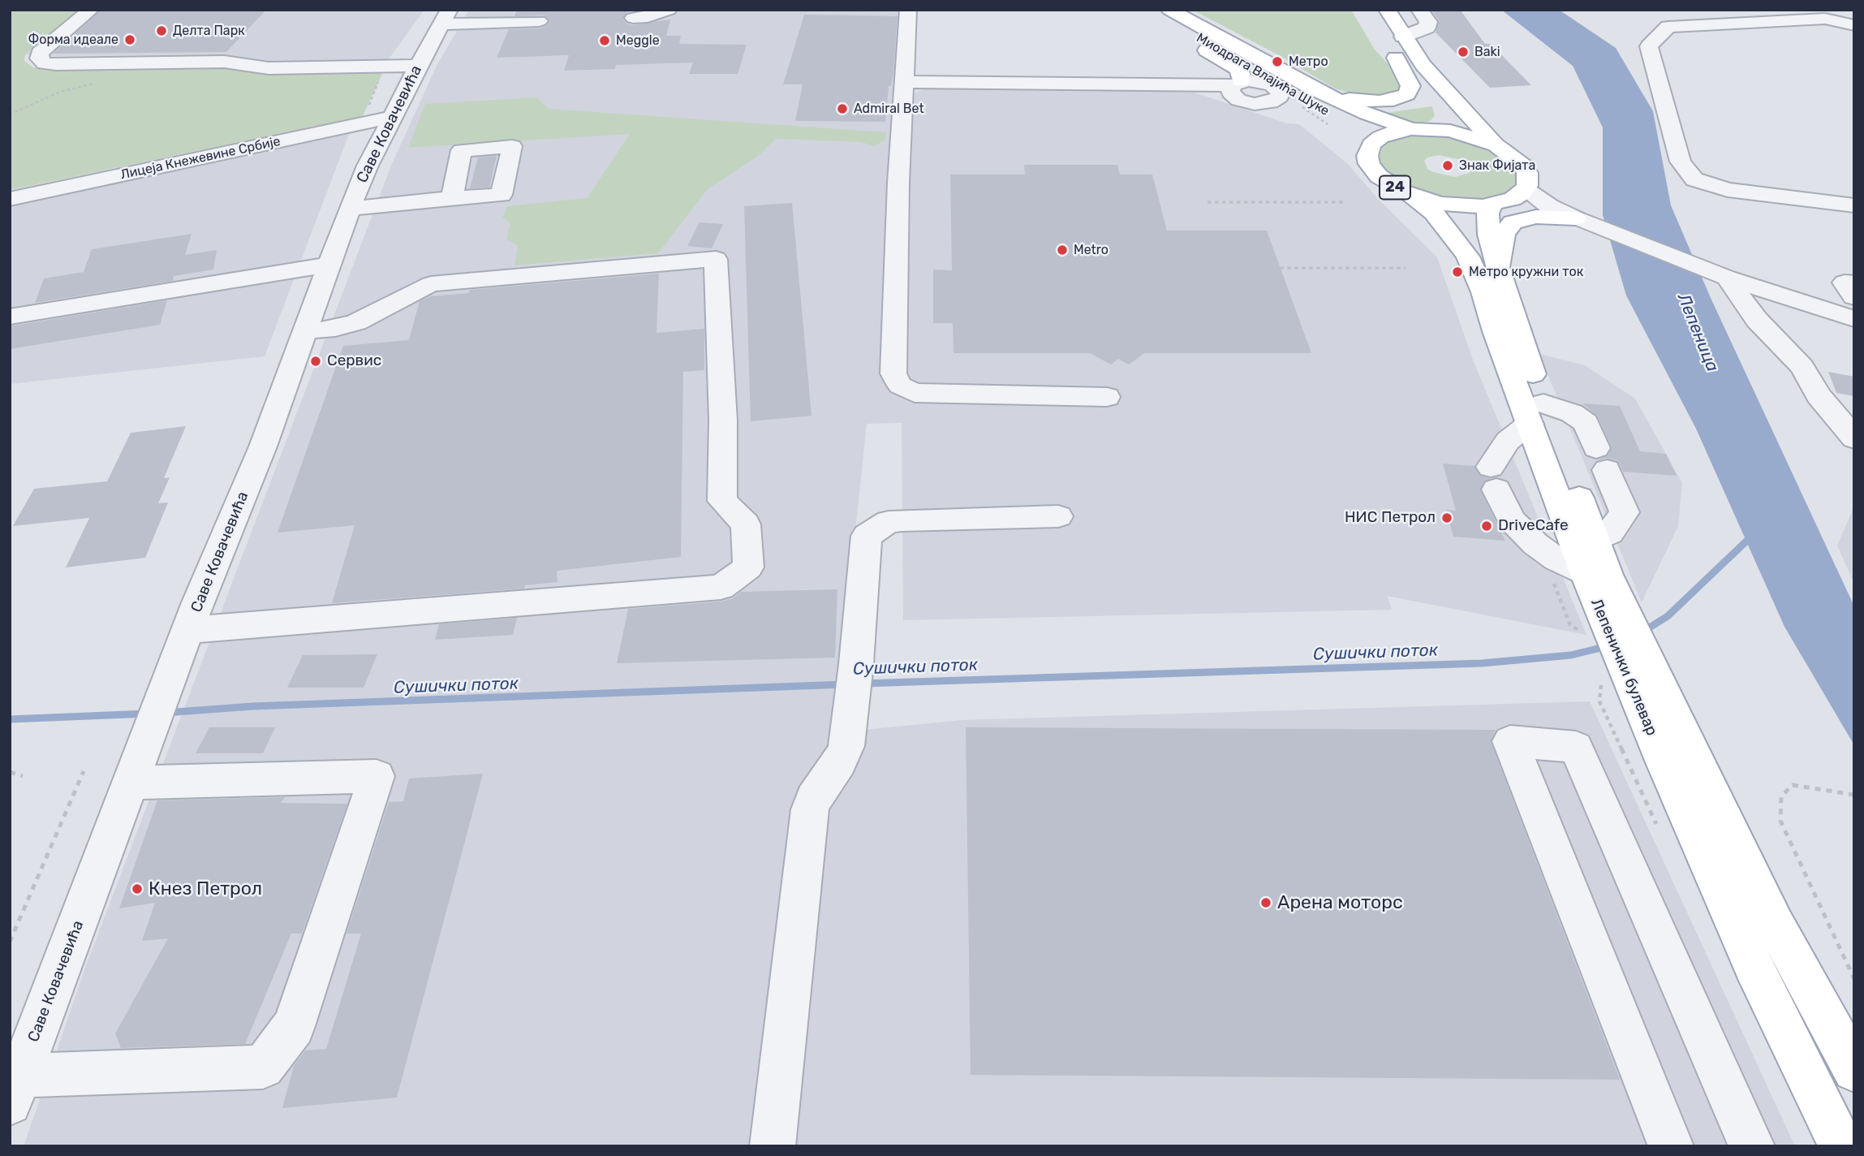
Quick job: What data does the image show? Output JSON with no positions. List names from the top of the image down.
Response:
{
  "streets": {
    "main road": ["Миодрага Влајића Шуке", "24", "Лепенички булевар"],
    "street": ["Саве Ковачевића", "Лицеја Кнежевине Србије"]
  },
  "crossings": [
    ["Миодрага Влајића Шуке", "24"],
    ["Саве Ковачевића", "Лицеја Кнежевине Србије"],
    ["24", "Лепенички булевар"]
  ],
  "water": ["Лепеница", "Сушички поток"],
  "places": [
    "Делта Парк",
    "Форма идеале",
    "Meggle",
    "Baki",
    "Метро",
    "Admiral Bet",
    "Знак Фијата",
    "Metro",
    "Метро кружни ток",
    "Сервис",
    "НИС Петрол",
    "DriveCafe",
    "Кнез Петрол",
    "Арена моторс"
  ]
}
